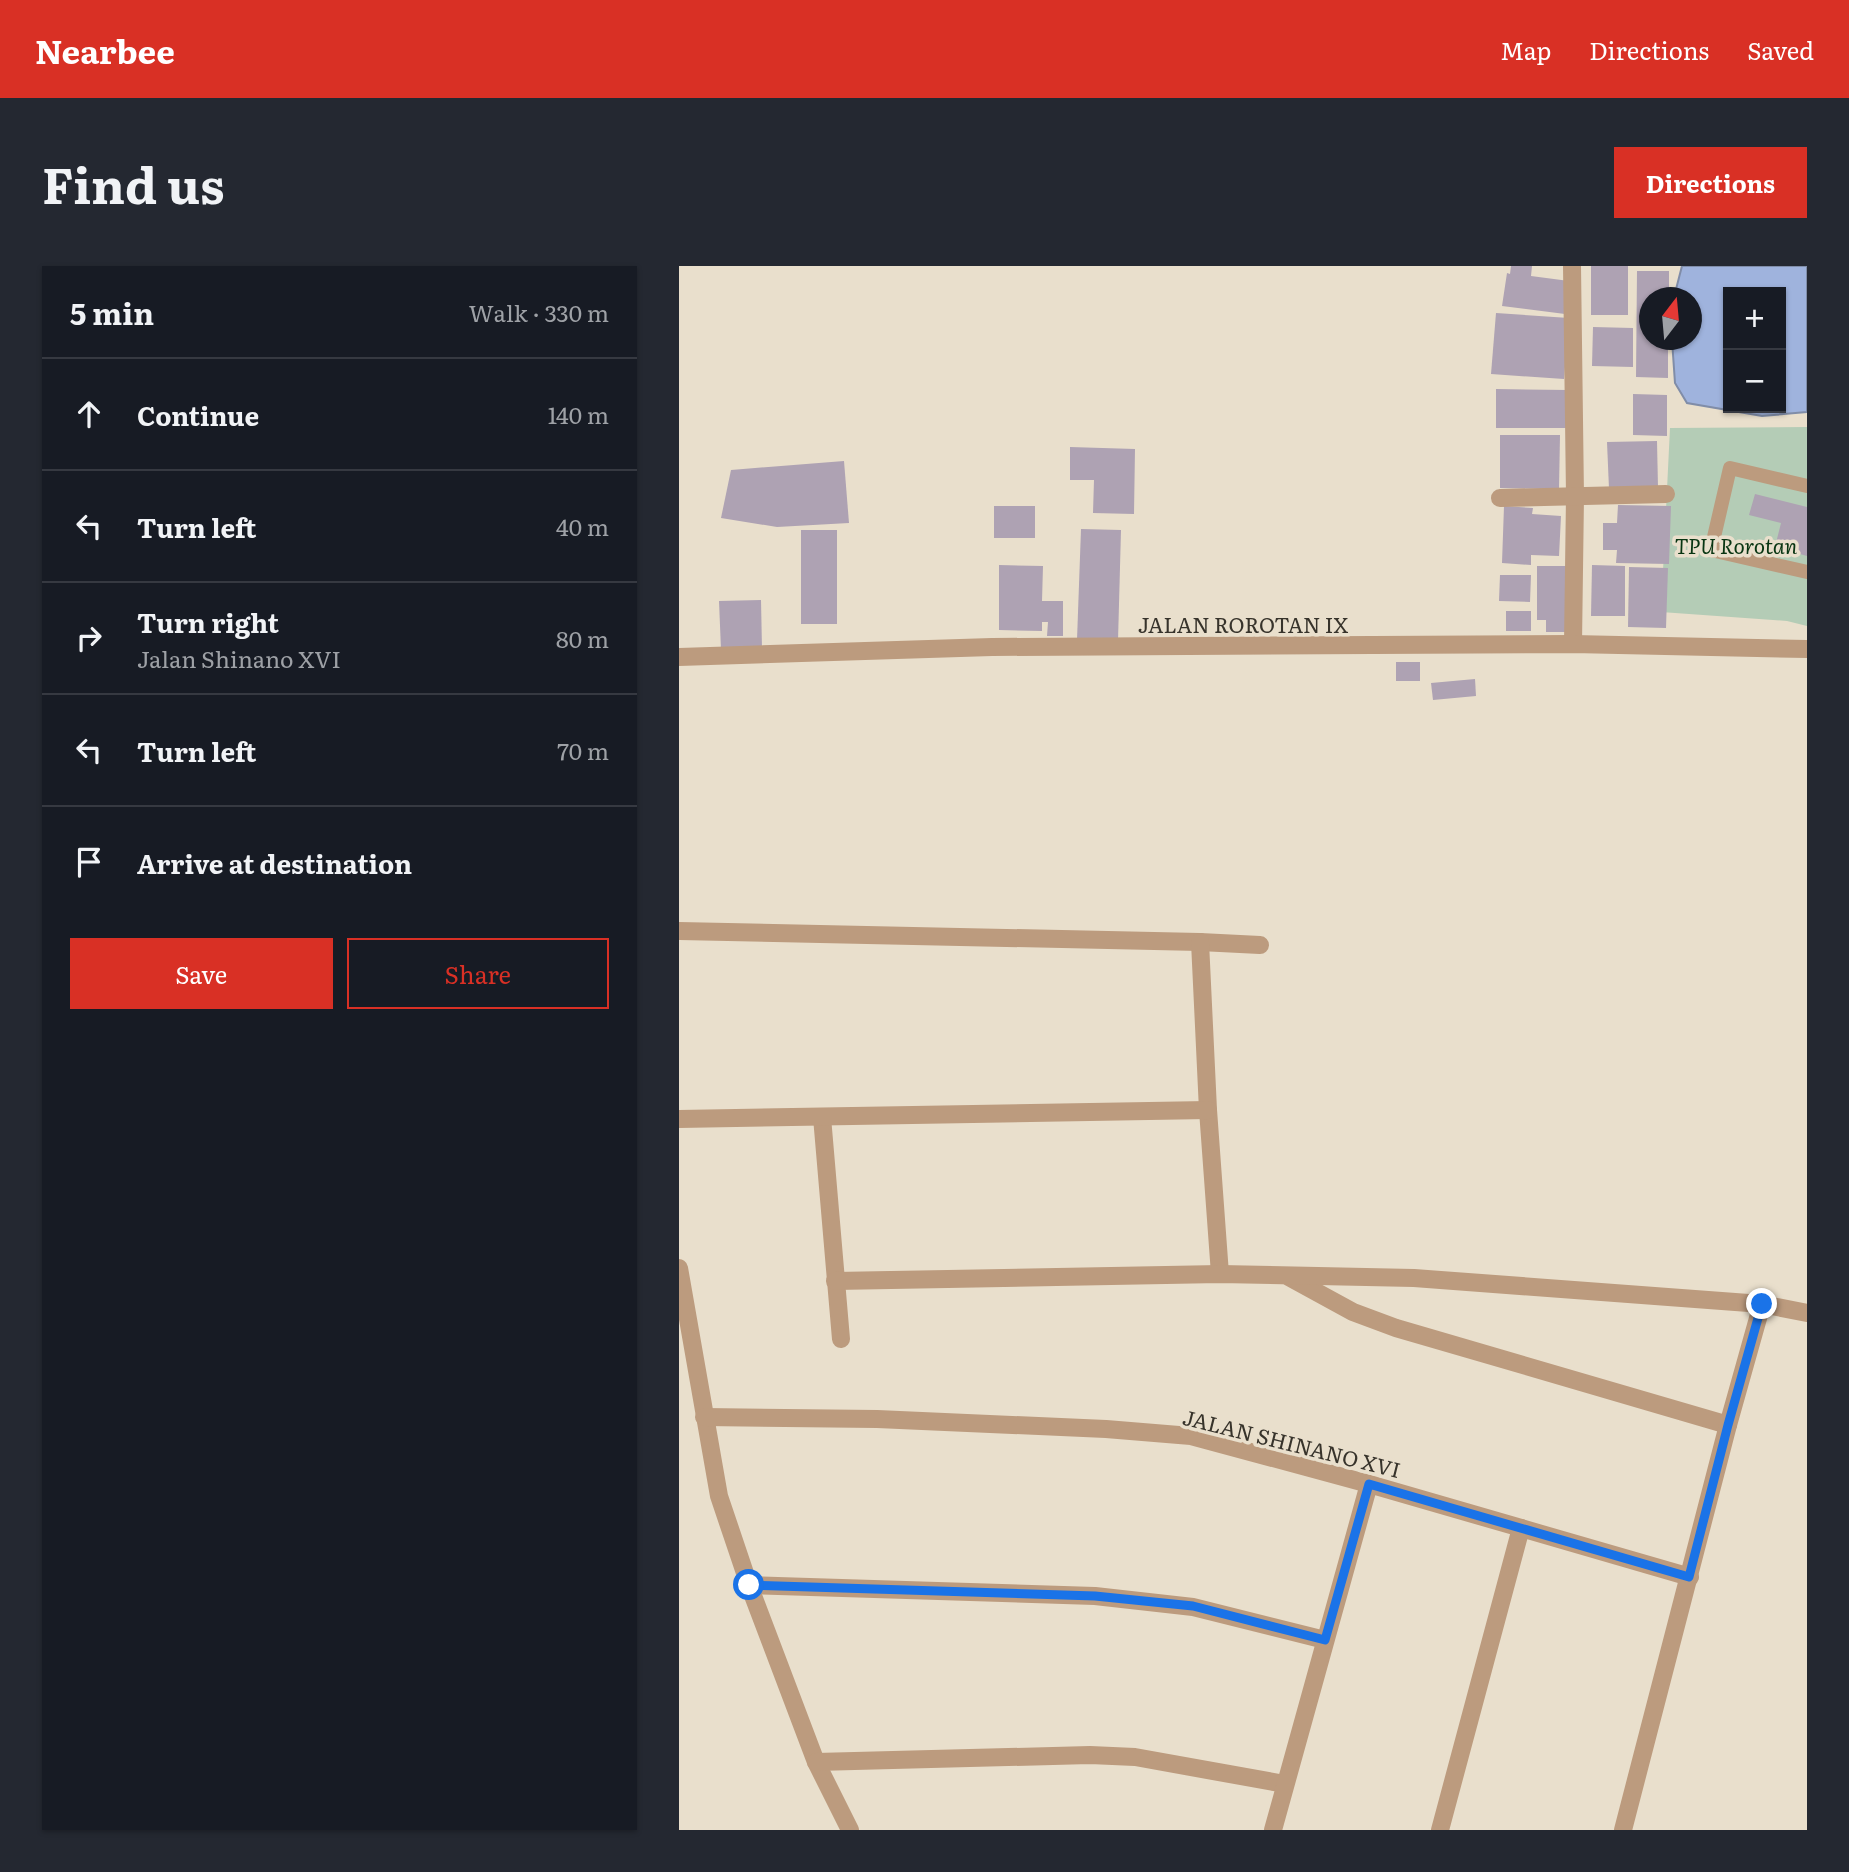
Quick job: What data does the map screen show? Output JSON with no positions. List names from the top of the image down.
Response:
{
  "streets": {
    "street": ["JALAN ROROTAN IX", "JALAN SHINANO XVI"]
  },
  "parks": ["TPU Rorotan"],
  "north": "top",
  "page": {
    "header": "Nearbee",
    "nav": ["Map", "Directions", "Saved"],
    "title": "Find us",
    "buttons": [
      "Directions",
      ["Save", "Share"]
    ],
    "heading": ["5 min", "Walk · 330 m"],
    "map_buttons": ["+", "−"],
    "list": [
      ["Continue", "140 m"],
      ["Turn left", "40 m"],
      ["Turn right", "Jalan Shinano XVI", "80 m"],
      ["Turn left", "70 m"],
      "Arrive at destination"
    ]
  }
}
